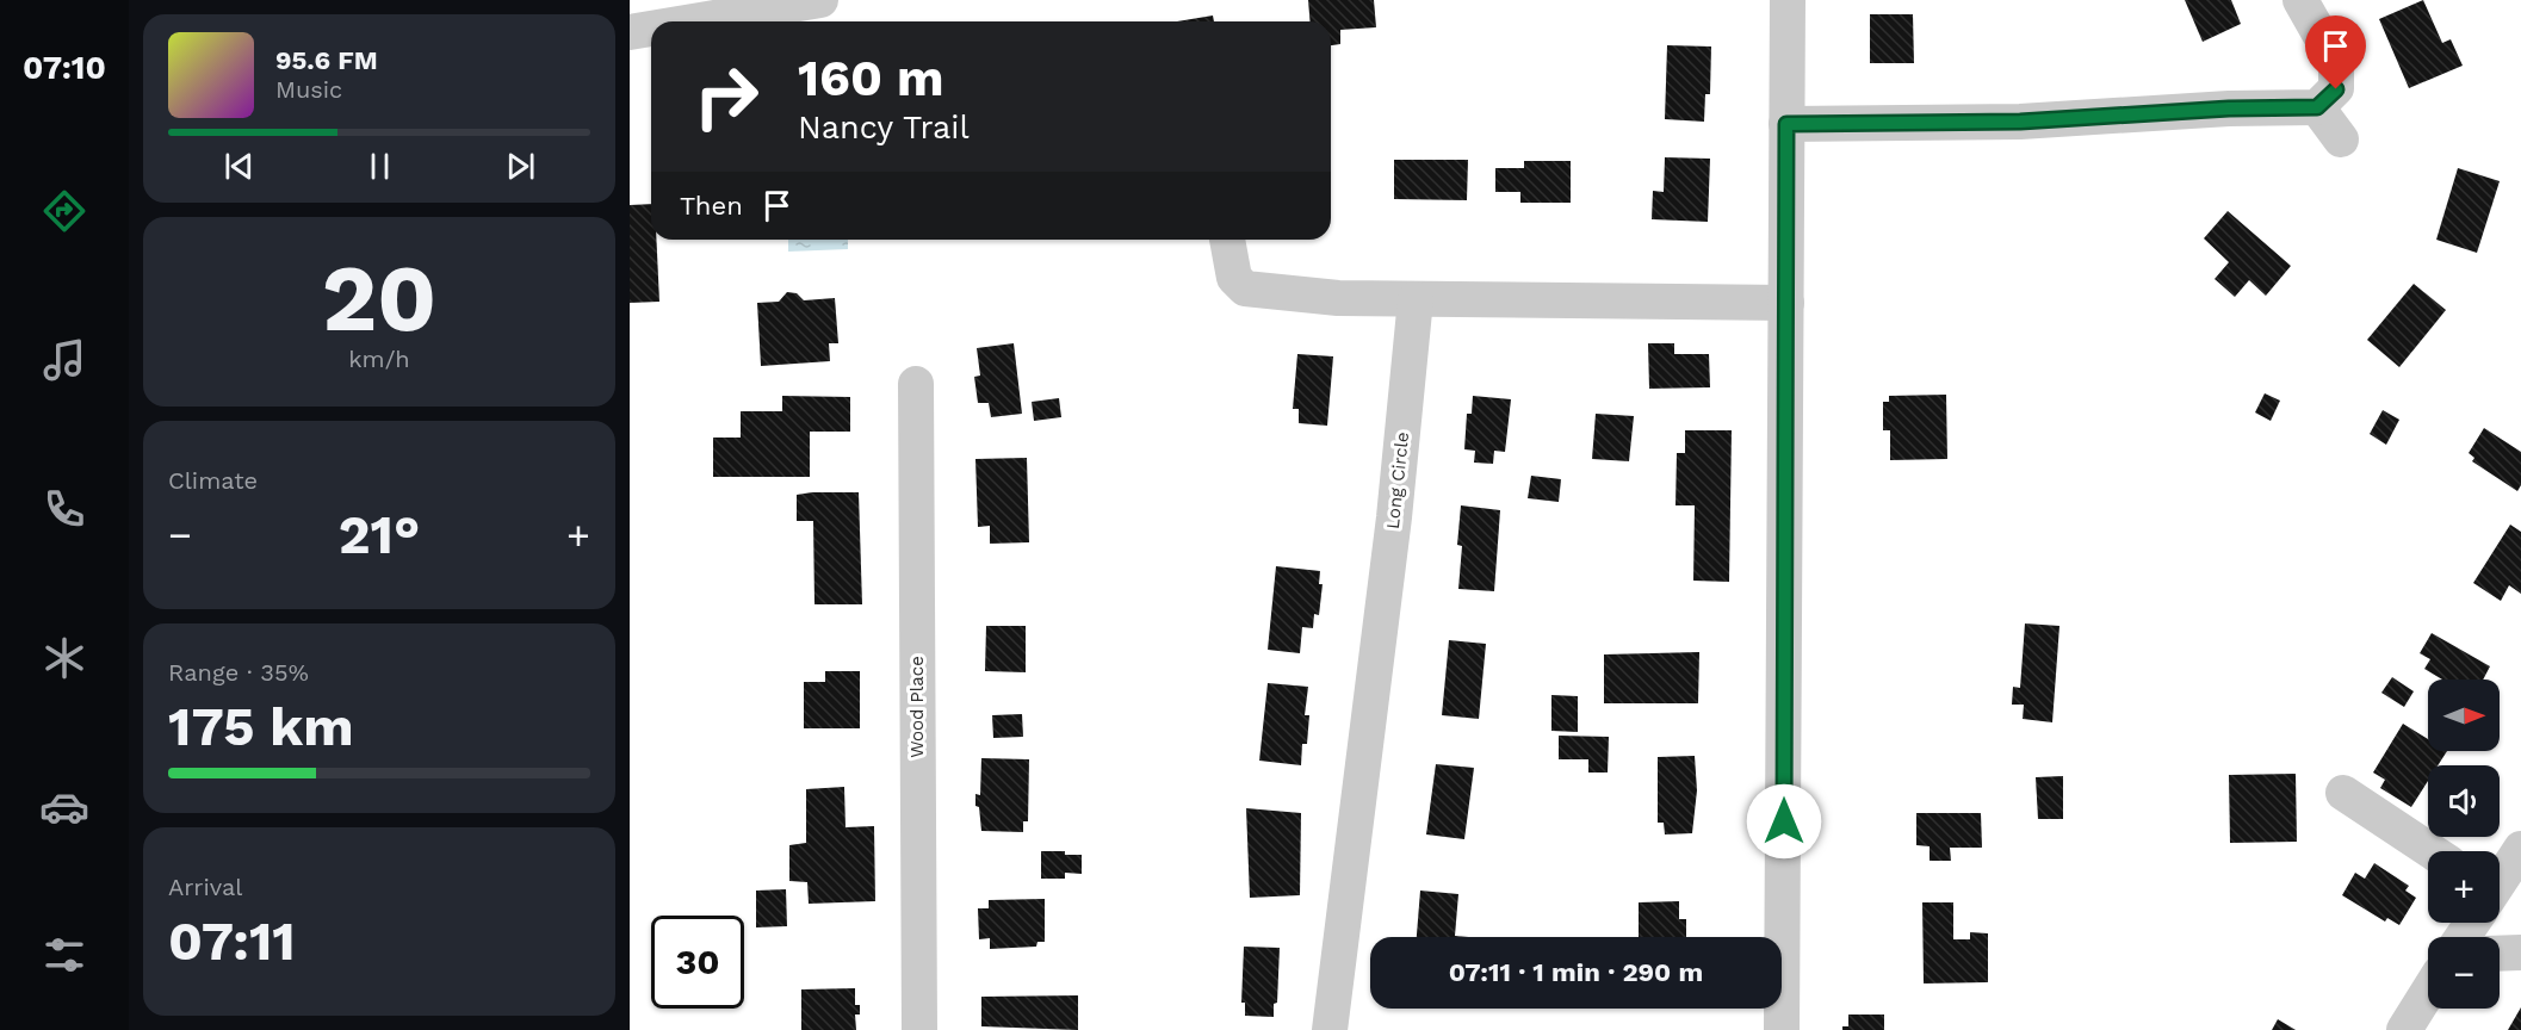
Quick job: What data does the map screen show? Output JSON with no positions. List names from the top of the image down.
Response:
{
  "streets": {
    "street": ["Long Circle", "Wood Place"]
  },
  "north": "right",
  "page": {
    "tabs": "07:10",
    "turn": ["160 m", "Nancy Trail"],
    "song": ["95.6 FM", "Music"],
    "then": "Then",
    "tile": [
      ["20", "km/h"],
      "Climate",
      ["Range · 35%", "175 km"],
      ["Arrival", "07:11"]
    ],
    "heat": ["−", "21°", "+"],
    "map_buttons": ["+", "−"],
    "limit": "30",
    "trip": "07:11 · 1 min · 290 m"
  }
}
